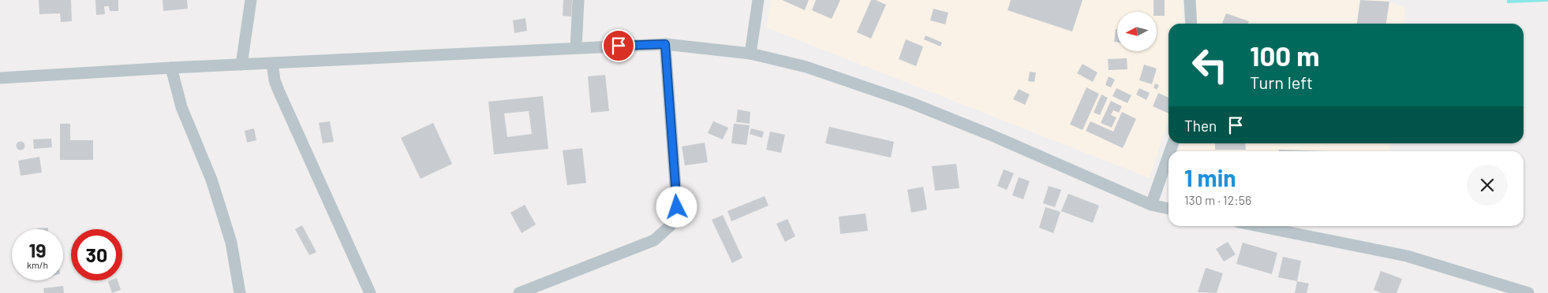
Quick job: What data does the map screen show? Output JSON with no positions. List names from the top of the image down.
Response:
{
  "north": "left",
  "page": {
    "turn": ["100 m", "Turn left"],
    "then": "Then",
    "heading": ["1 min", "130 m · 12:56"],
    "speed": "19 km/h",
    "limit": "30"
  }
}
